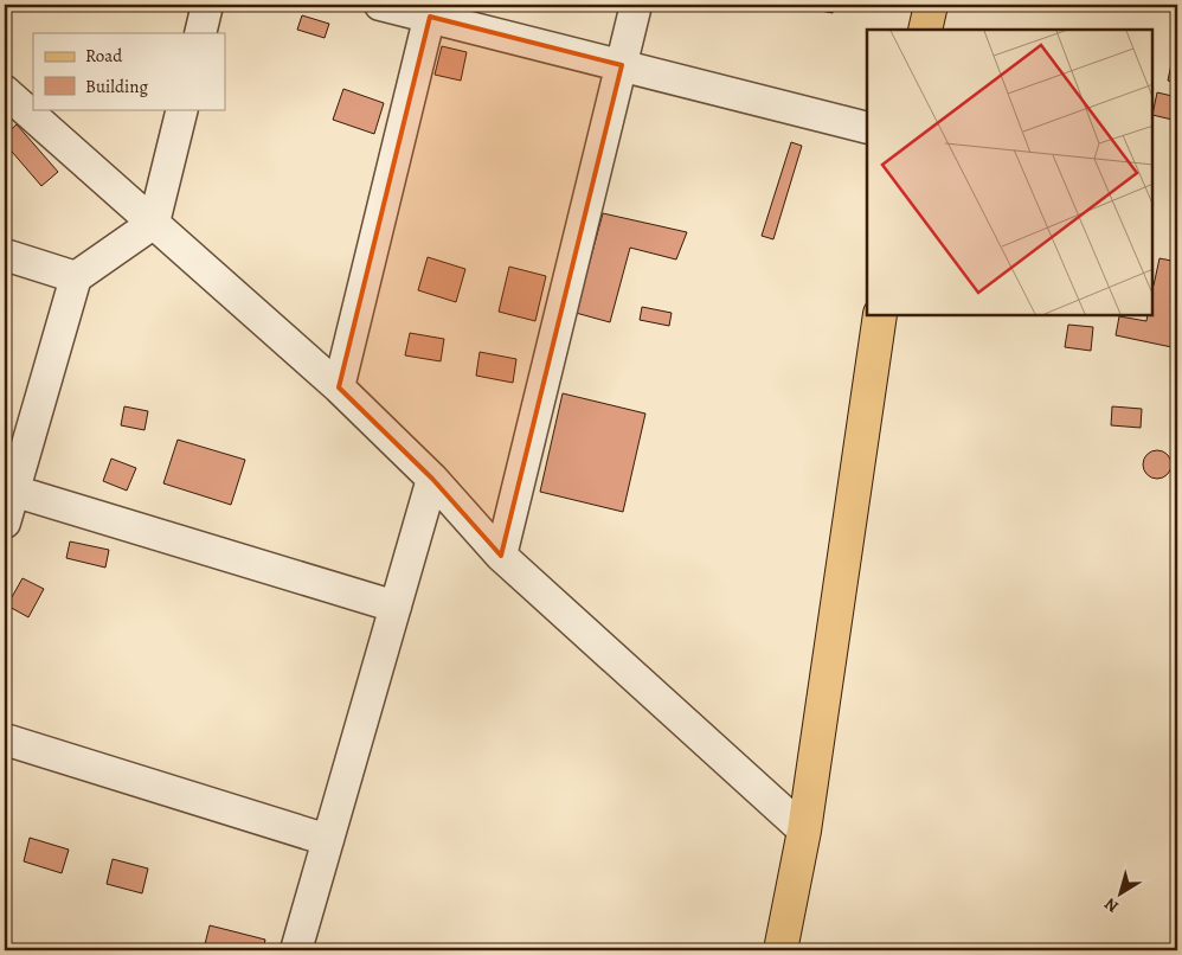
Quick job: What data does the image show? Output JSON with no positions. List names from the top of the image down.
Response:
{
  "legend": ["Road", "Building"],
  "north": "bottom left"
}
